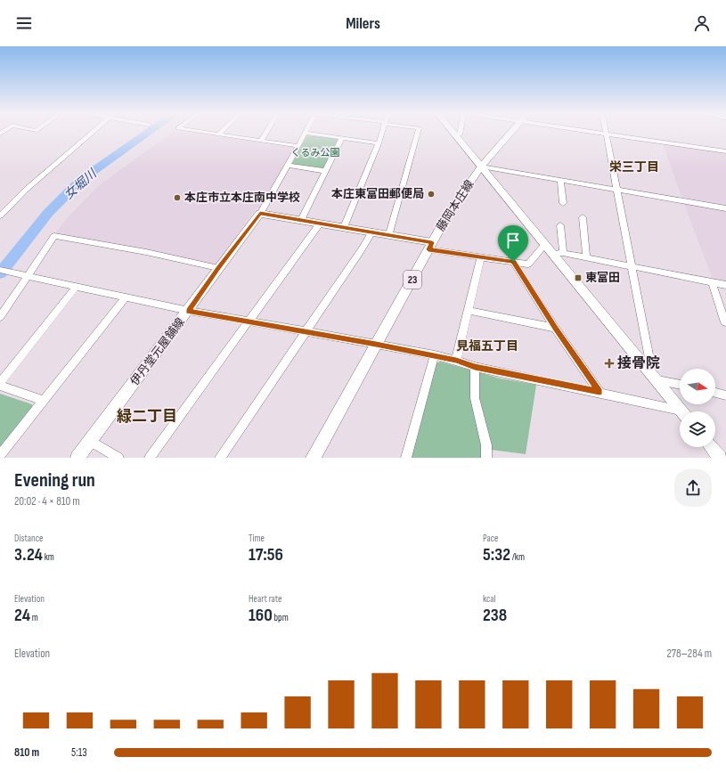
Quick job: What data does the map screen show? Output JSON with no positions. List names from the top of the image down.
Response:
{
  "streets": {
    "main road": ["藤岡本庄線", "23"],
    "street": ["伊丹堂元屋舗線"]
  },
  "districts": ["栄三丁目", "見福五丁目", "緑二丁目"],
  "water": ["女堀川"],
  "parks": ["くるみ公園"],
  "places": {
    "other": ["本庄東富田郵便局", "本庄市立本庄南中学校"],
    "transit": ["東富田"],
    "health": ["接骨院"]
  },
  "north": "right",
  "page": {
    "header": "Milers",
    "heading": ["Evening run", "20:02 · 4 × 810 m"],
    "stats": [
      ["Distance", "3.24 km"],
      ["Time", "17:56"],
      ["Pace", "5:32 /km"],
      ["Elevation", "24 m"],
      ["Heart rate", "160 bpm"],
      ["kcal", "238"]
    ],
    "chart": ["Elevation", "278–284 m"],
    "list": [
      {
        "name": "810 m",
        "note": "5:13"
      }
    ]
  }
}
